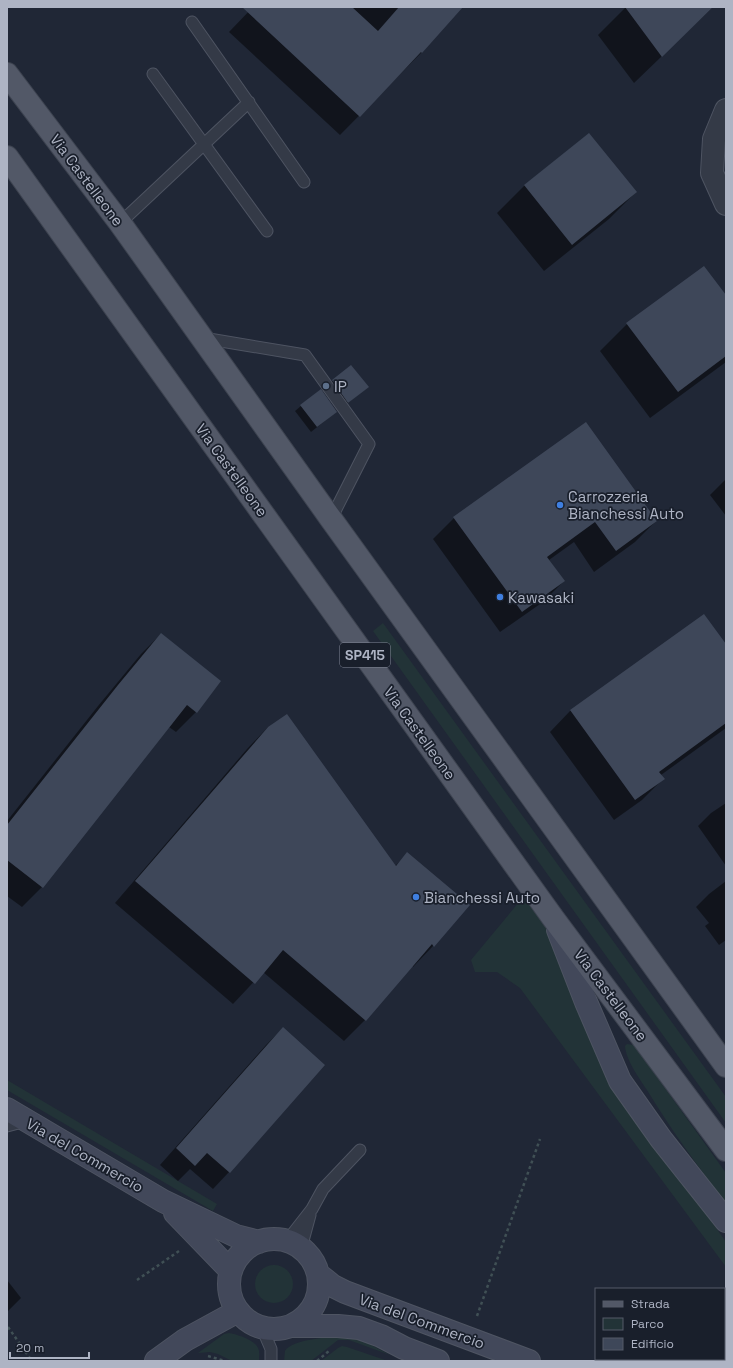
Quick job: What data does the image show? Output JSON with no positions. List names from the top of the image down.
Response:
{
  "streets": {
    "main road": ["Via Castelleone", "SP415"],
    "street": ["Via del Commercio"]
  },
  "places": [
    "IP",
    "Carrozzeria Bianchessi Auto",
    "Kawasaki",
    "Bianchessi Auto"
  ],
  "legend": ["Strada", "Parco", "Edificio"],
  "scale_bar": "20 m"
}
